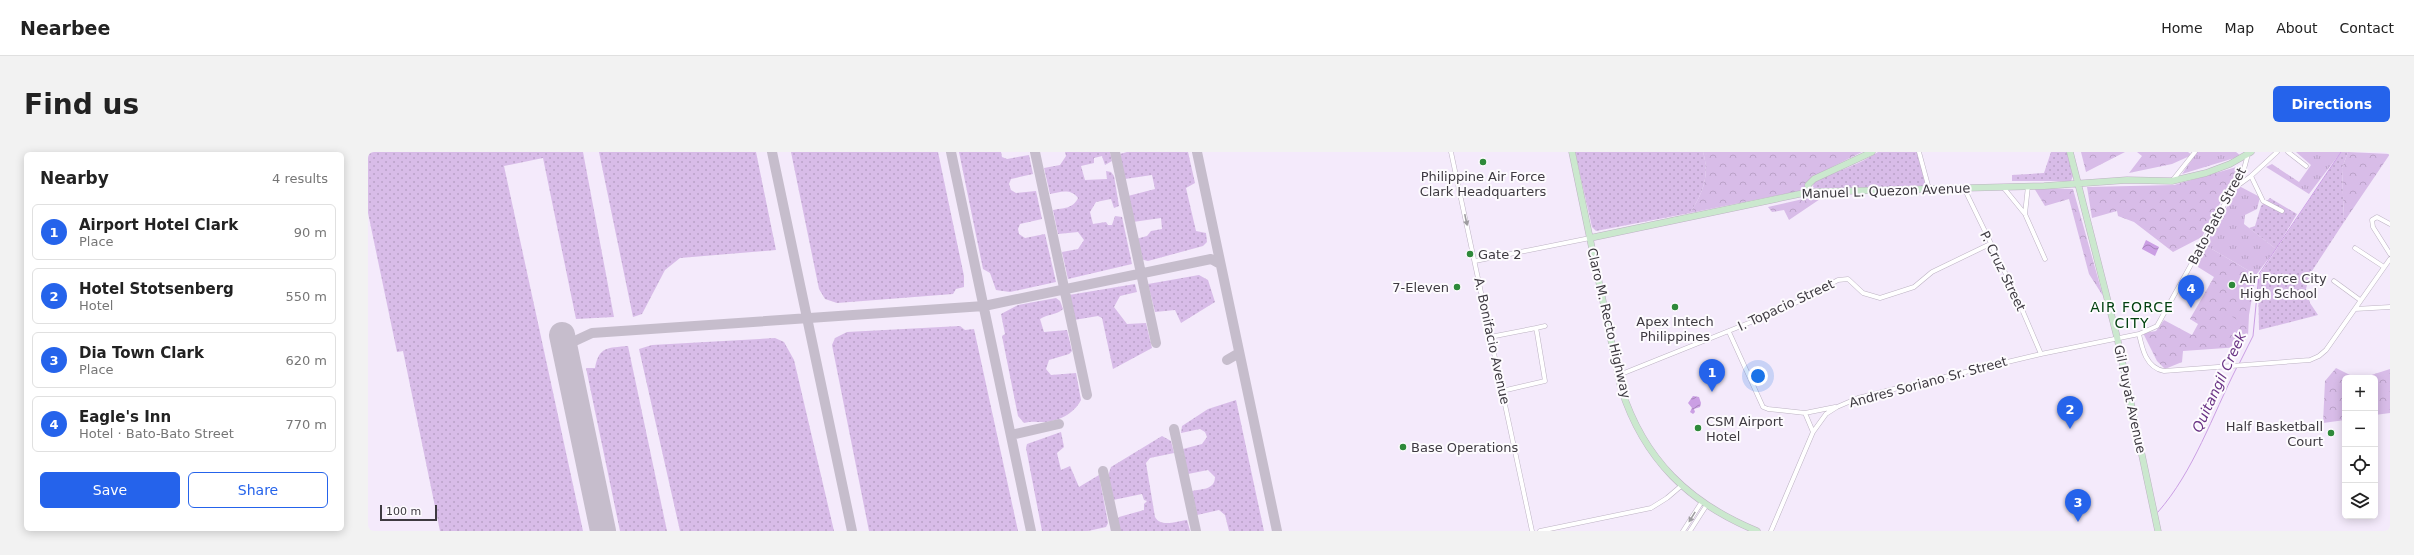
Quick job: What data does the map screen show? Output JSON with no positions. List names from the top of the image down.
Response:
{
  "streets": {
    "main road": ["Manuel L. Quezon Avenue", "Claro M. Recto Highway", "Gil Puyat Avenue"],
    "street": [
      "Bato-Bato Street",
      "P. Cruz Street",
      "I. Topacio Street",
      "A. Bonifacio Avenue",
      "Andres Soriano Sr. Street"
    ]
  },
  "crossings": [
    ["Manuel L. Quezon Avenue", "Bato-Bato Street"],
    ["Manuel L. Quezon Avenue", "P. Cruz Street"],
    ["Manuel L. Quezon Avenue", "Claro M. Recto Highway"],
    ["Manuel L. Quezon Avenue", "A. Bonifacio Avenue"],
    ["Manuel L. Quezon Avenue", "Gil Puyat Avenue"],
    ["Bato-Bato Street", "Andres Soriano Sr. Street"],
    ["Bato-Bato Street", "Gil Puyat Avenue"],
    ["P. Cruz Street", "I. Topacio Street"],
    ["P. Cruz Street", "Andres Soriano Sr. Street"],
    ["I. Topacio Street", "Claro M. Recto Highway"],
    ["Andres Soriano Sr. Street", "Gil Puyat Avenue"]
  ],
  "districts": ["AIR FORCE CITY"],
  "water": ["Quitangil Creek"],
  "places": [
    "Philippine Air Force Clark Headquarters",
    "Gate 2",
    "Air Force City High School",
    "7-Eleven",
    "Apex Intech Philippines",
    "CSM Airport Hotel",
    "Half Basketball Court",
    "Base Operations"
  ],
  "scale_bar": "100 m",
  "page": {
    "header": "Nearbee",
    "nav": [
      "Home",
      "Map",
      "About",
      "Contact"
    ],
    "buttons": [
      "Directions",
      ["Save", "Share"]
    ],
    "title": "Find us",
    "heading": ["Nearby", "4 results"],
    "list": [
      {
        "mark": "1",
        "name": "Airport Hotel Clark",
        "note": "Place",
        "value": "90 m"
      },
      {
        "mark": "2",
        "name": "Hotel Stotsenberg",
        "note": "Hotel",
        "value": "550 m"
      },
      {
        "mark": "3",
        "name": "Dia Town Clark",
        "note": "Place",
        "value": "620 m"
      },
      {
        "mark": "4",
        "name": "Eagle's Inn",
        "note": "Hotel · Bato-Bato Street",
        "value": "770 m"
      }
    ],
    "pins": [
      "4",
      "1",
      "2",
      "3"
    ],
    "map_buttons": ["+", "−"],
    "scale": "100 m"
  }
}
